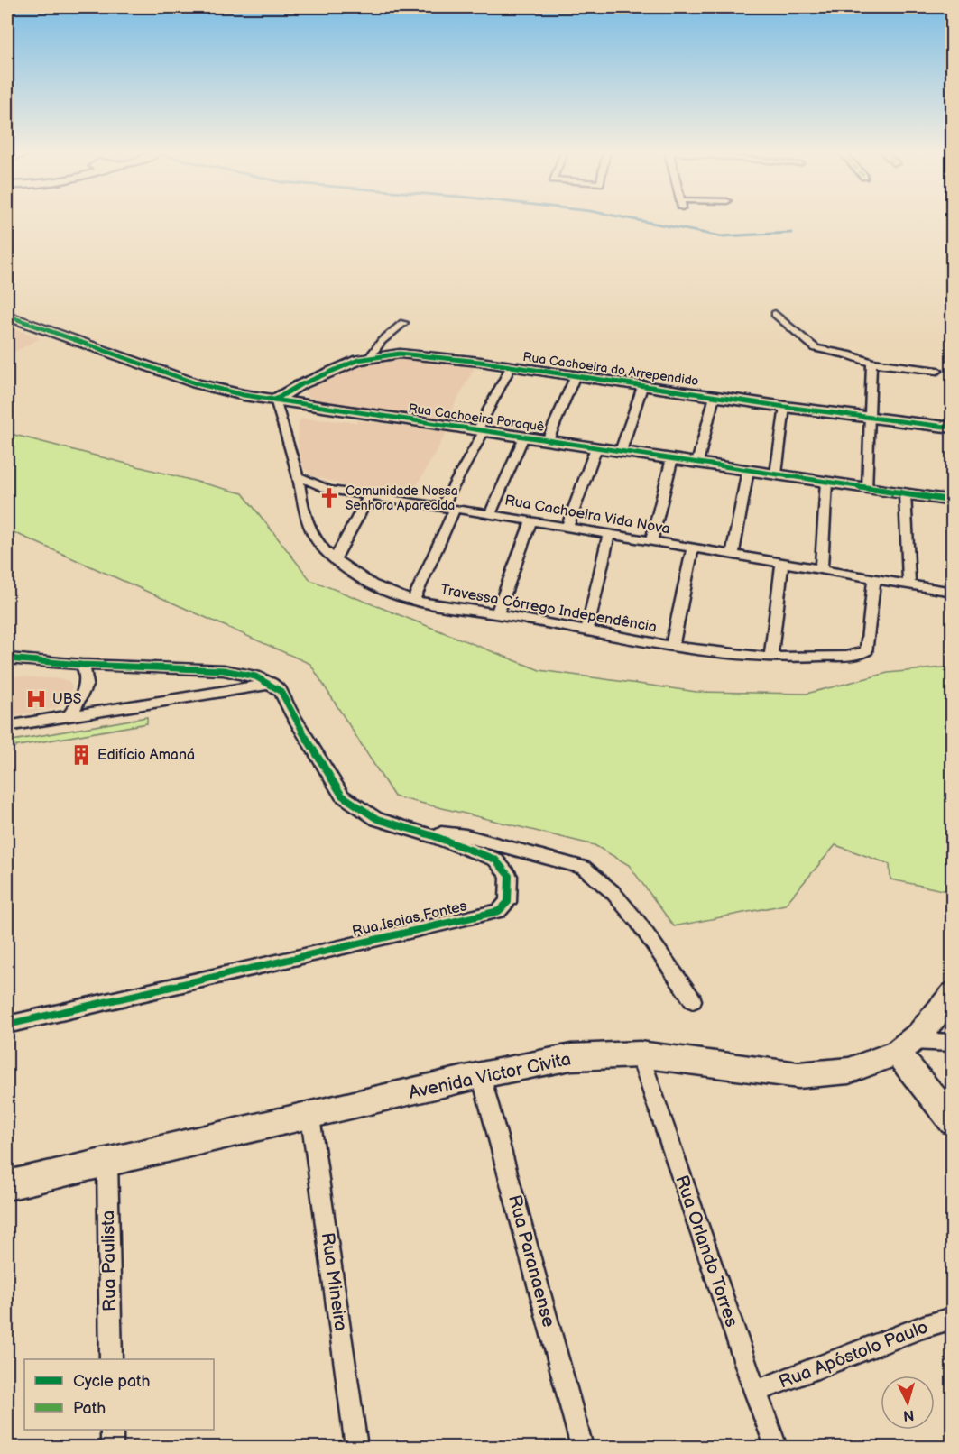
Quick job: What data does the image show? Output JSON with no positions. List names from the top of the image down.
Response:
{
  "streets": {
    "street": [
      "Rua Cachoeira do Arrependido",
      "Rua Cachoeira Poraquê",
      "Rua Cachoeira Vida Nova",
      "Travessa Córrego Independência",
      "Rua Isaias Fontes",
      "Avenida Victor Civita",
      "Rua Orlando Torres",
      "Rua Paulista",
      "Rua Paranaense",
      "Rua Mineira",
      "Rua Apóstolo Paulo"
    ]
  },
  "crossings": [
    ["Rua Cachoeira do Arrependido", "Rua Cachoeira Poraquê"],
    ["Rua Cachoeira Vida Nova", "Travessa Córrego Independência"],
    ["Avenida Victor Civita", "Rua Orlando Torres"],
    ["Avenida Victor Civita", "Rua Paulista"],
    ["Avenida Victor Civita", "Rua Paranaense"],
    ["Avenida Victor Civita", "Rua Mineira"],
    ["Rua Orlando Torres", "Rua Apóstolo Paulo"]
  ],
  "places": {
    "church": ["Comunidade Nossa Senhora Aparecida"],
    "hospital": ["UBS"],
    "building": ["Edifício Amaná"]
  },
  "legend": ["Cycle path", "Path"],
  "north": "bottom"
}
